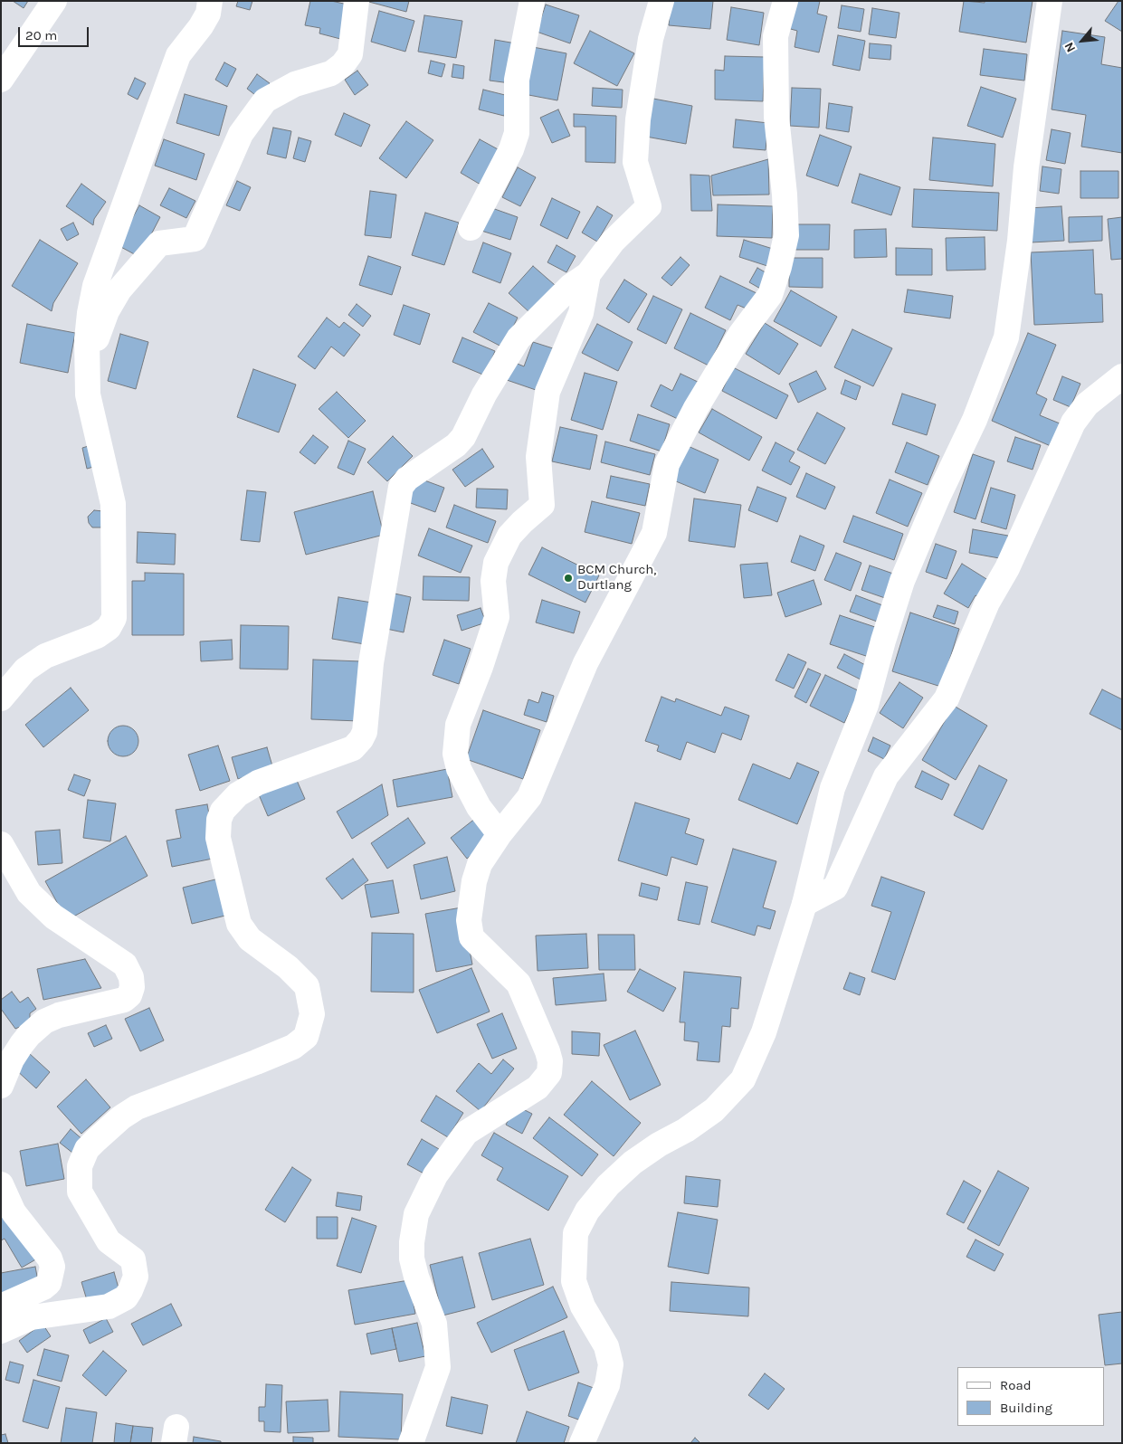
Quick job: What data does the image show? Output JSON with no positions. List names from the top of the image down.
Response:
{
  "places": ["BCM Church, Durtlang"],
  "legend": ["Road", "Building"],
  "scale_bar": "20 m",
  "north": "bottom left"
}
